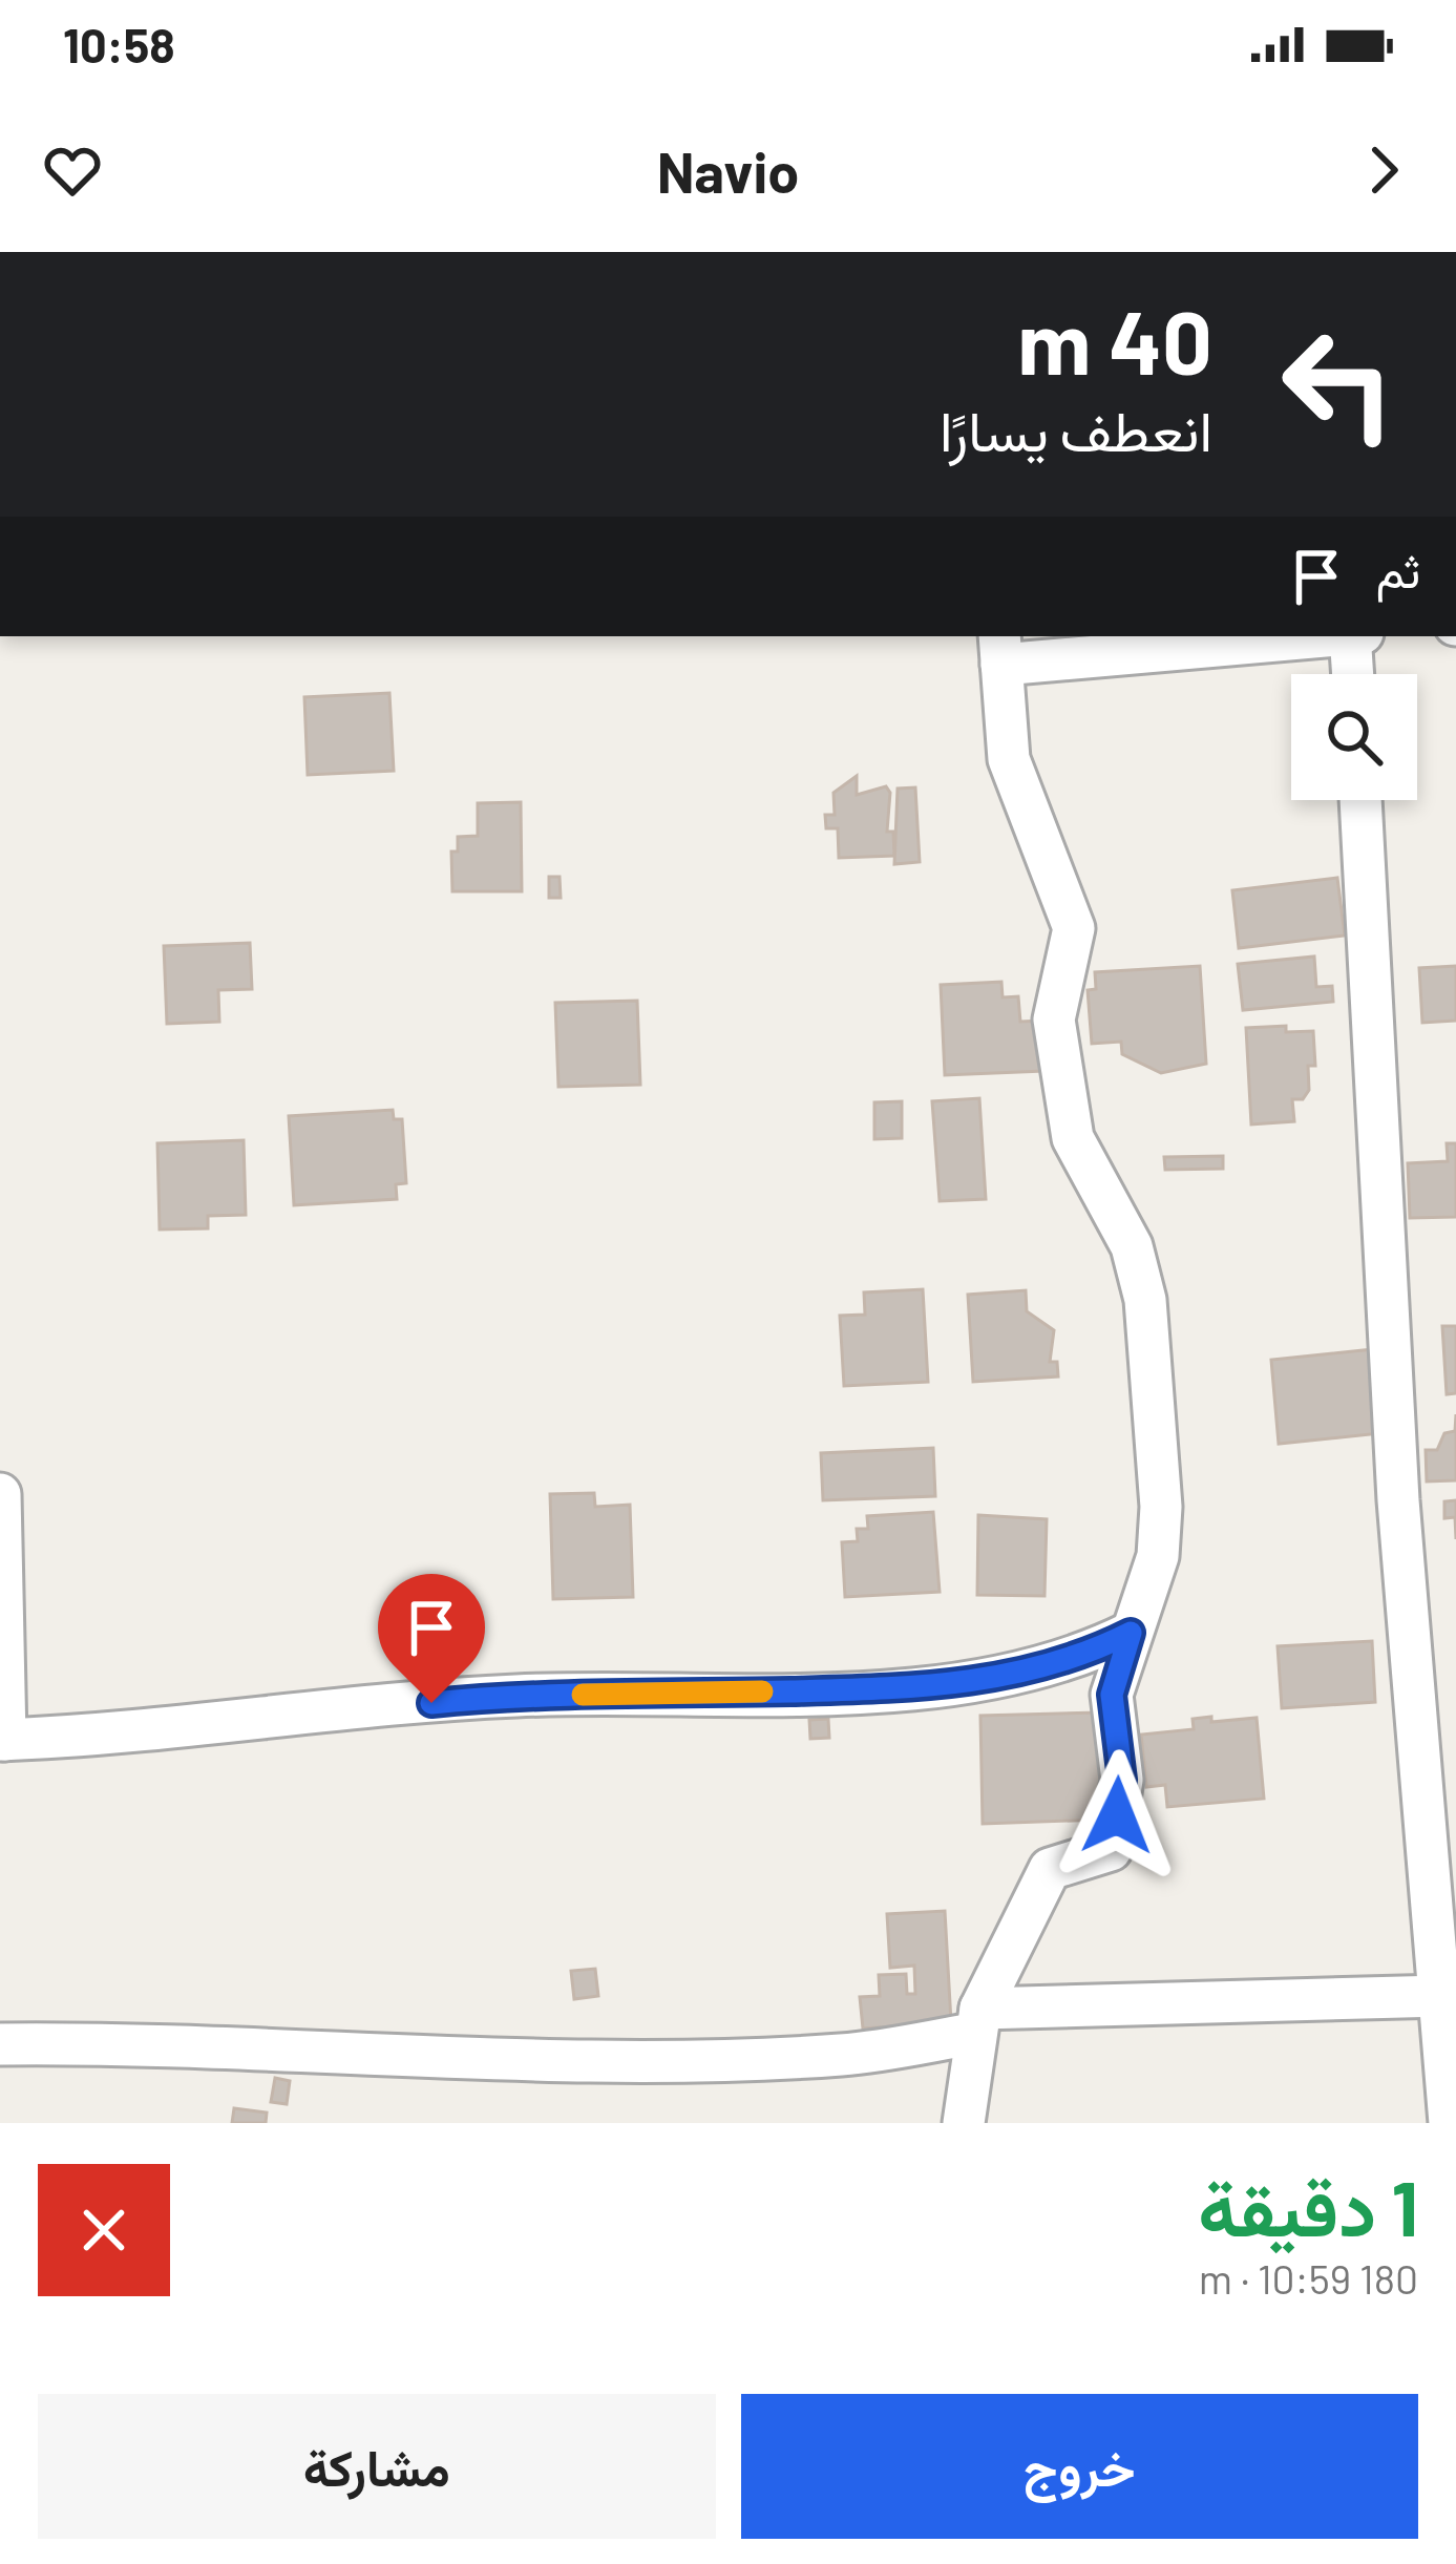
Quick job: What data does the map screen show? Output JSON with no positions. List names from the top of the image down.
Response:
{
  "page": {
    "status": "10:58",
    "header": "Navio",
    "turn": ["40 m", "انعطف يسارًا"],
    "then": "ثم",
    "heading": ["1 دقيقة", "180 m · 10:59"],
    "buttons": ["خروج", "مشاركة"]
  }
}
